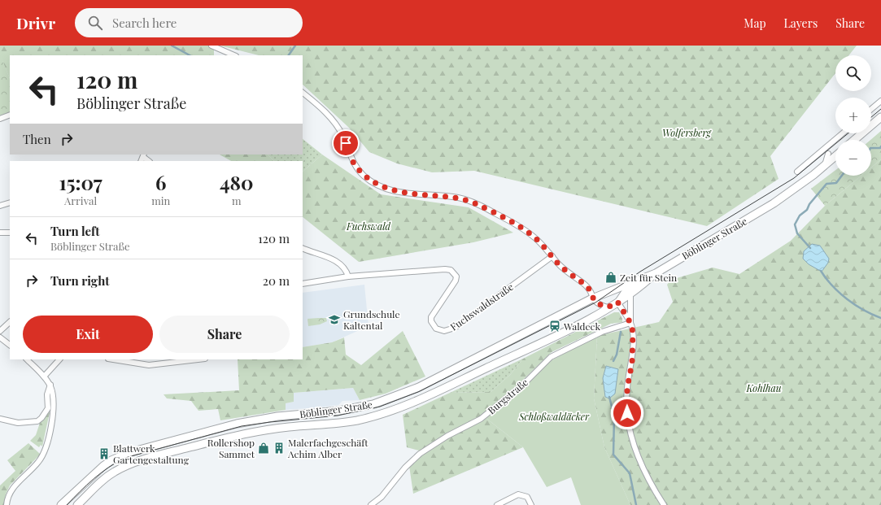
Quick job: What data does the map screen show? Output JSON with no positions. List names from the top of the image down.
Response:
{
  "streets": {
    "main road": ["Böblinger Straße"],
    "street": ["Fuchswaldstraße", "Burgstraße"]
  },
  "parks": [
    "Wolfersberg",
    "Fuchswald",
    "Kohlhau",
    "Schloßwaldäcker"
  ],
  "places": {
    "shop": ["Zeit für Stein", "Rollershop Sammet"],
    "school or university": ["Grundschule Kaltental"],
    "station": ["Waldeck"],
    "building": ["Malerfachgeschäft Achim Alber", "Blattwerk Gartengestaltung"]
  },
  "page": {
    "header": "Drivr",
    "search": "Search here",
    "nav": ["Map", "Layers", "Share"],
    "map_buttons": ["+", "−"],
    "turn": ["120 m", "Böblinger Straße"],
    "then": "Then",
    "eta": [
      "15:07",
      "Arrival",
      "6",
      "min",
      "480",
      "m"
    ],
    "list": [
      {
        "name": "Turn left",
        "note": "Böblinger Straße",
        "value": "120 m"
      },
      {
        "name": "Turn right",
        "value": "20 m"
      }
    ],
    "buttons": ["Exit", "Share"]
  }
}
